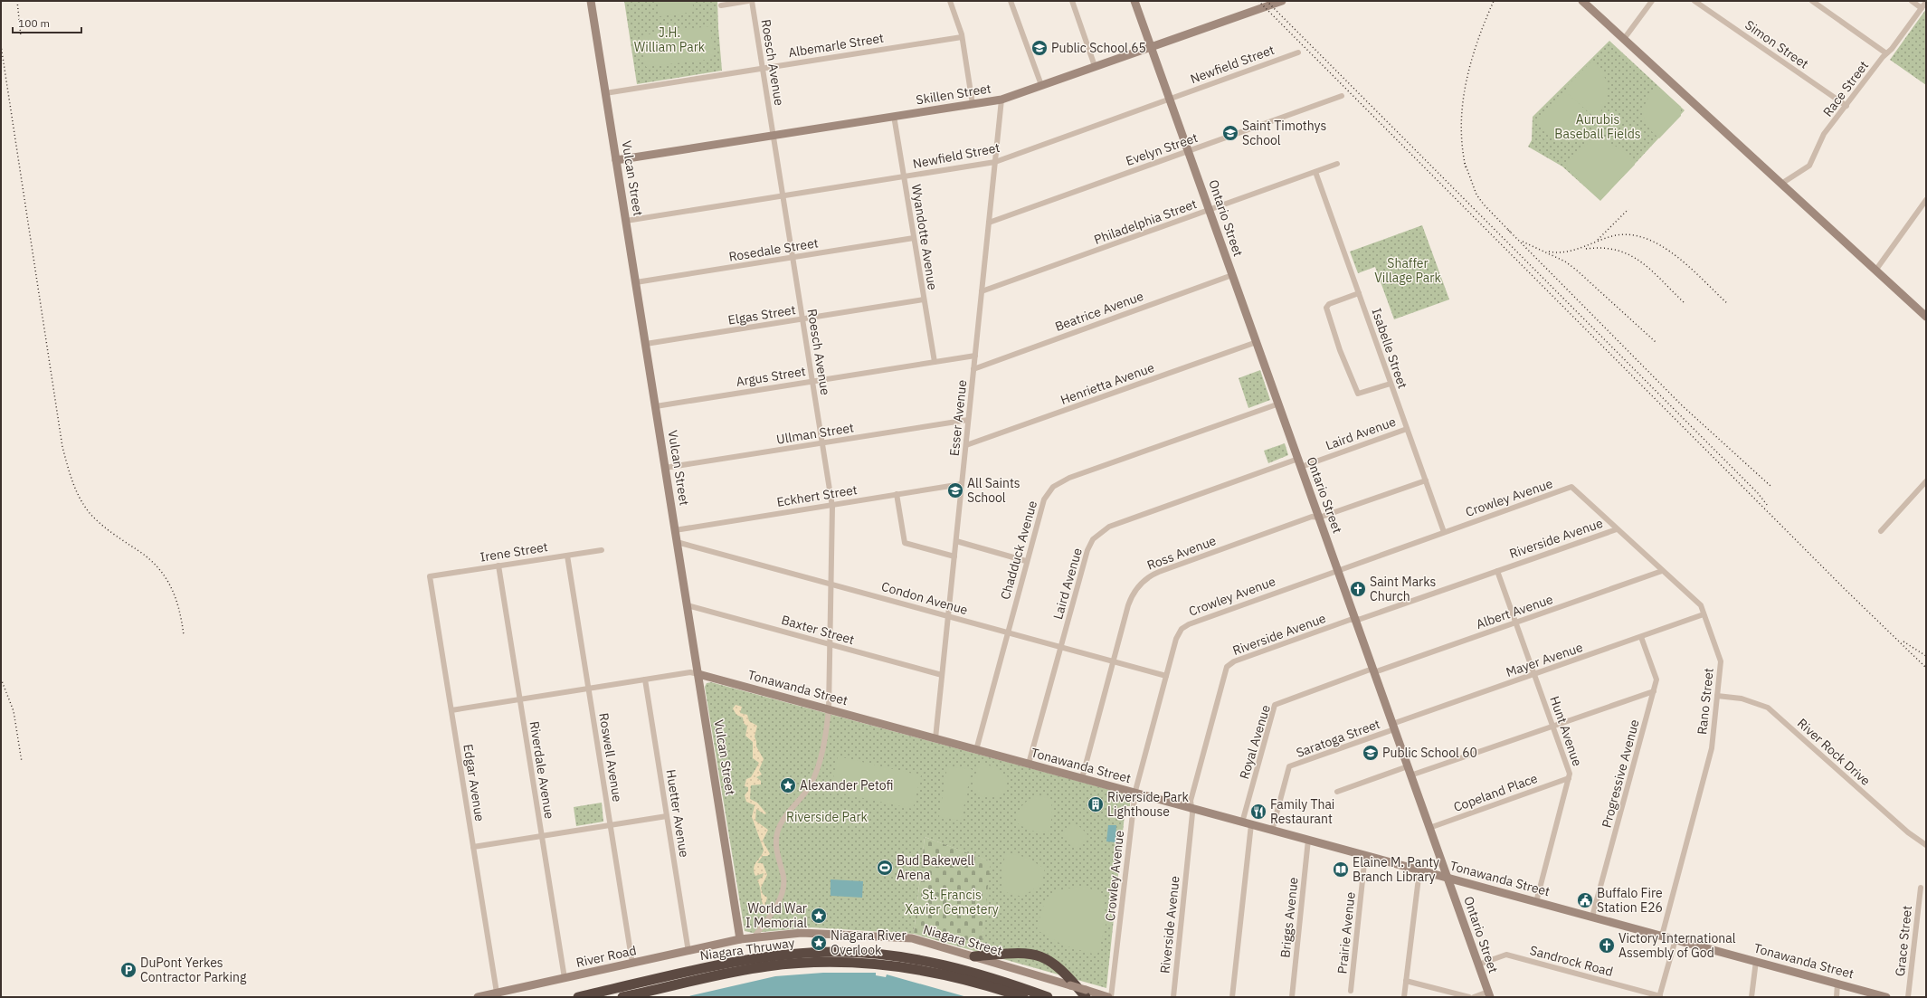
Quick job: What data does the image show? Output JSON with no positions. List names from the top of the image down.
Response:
{
  "streets": {
    "highway": ["Niagara Thruway"],
    "street": [
      "Simon Street",
      "Albemarle Street",
      "Roesch Avenue",
      "Newfield Street",
      "Race Street",
      "Skillen Street",
      "Evelyn Street",
      "Vulcan Street",
      "Ontario Street",
      "Philadelphia Street",
      "Wyandotte Avenue",
      "Rosedale Street",
      "Beatrice Avenue",
      "Elgas Street",
      "Isabelle Street",
      "Argus Street",
      "Henrietta Avenue",
      "Esser Avenue",
      "Ullman Street",
      "Laird Avenue",
      "Eckhert Street",
      "Crowley Avenue",
      "Riverside Avenue",
      "Chadduck Avenue",
      "Irene Street",
      "Ross Avenue",
      "Condon Avenue",
      "Albert Avenue",
      "Baxter Street",
      "Mayer Avenue",
      "Tonawanda Street",
      "Rano Street",
      "Hunt Avenue",
      "Saratoga Street",
      "Royal Avenue",
      "River Rock Drive",
      "Roswell Avenue",
      "Riverdale Avenue",
      "Progressive Avenue",
      "Edgar Avenue",
      "Copeland Place",
      "Huetter Avenue",
      "Briggs Avenue",
      "Prairie Avenue",
      "Niagara Street",
      "Grace Street",
      "River Road",
      "Sandrock Road"
    ]
  },
  "crossings": [
    ["Simon Street", "Race Street"],
    ["Albemarle Street", "Roesch Avenue"],
    ["Albemarle Street", "Vulcan Street"],
    ["Roesch Avenue", "Newfield Street"],
    ["Roesch Avenue", "Skillen Street"],
    ["Roesch Avenue", "Rosedale Street"],
    ["Roesch Avenue", "Elgas Street"],
    ["Roesch Avenue", "Argus Street"],
    ["Roesch Avenue", "Ullman Street"],
    ["Roesch Avenue", "Eckhert Street"],
    ["Roesch Avenue", "Condon Avenue"],
    ["Roesch Avenue", "Baxter Street"],
    ["Roesch Avenue", "Tonawanda Street"],
    ["Roesch Avenue", "Niagara Street"],
    ["Newfield Street", "Vulcan Street"],
    ["Newfield Street", "Ontario Street"],
    ["Newfield Street", "Wyandotte Avenue"],
    ["Newfield Street", "Esser Avenue"],
    ["Skillen Street", "Vulcan Street"],
    ["Skillen Street", "Ontario Street"],
    ["Skillen Street", "Wyandotte Avenue"],
    ["Skillen Street", "Esser Avenue"],
    ["Evelyn Street", "Ontario Street"],
    ["Evelyn Street", "Esser Avenue"],
    ["Vulcan Street", "Rosedale Street"],
    ["Vulcan Street", "Elgas Street"],
    ["Vulcan Street", "Argus Street"],
    ["Vulcan Street", "Ullman Street"],
    ["Vulcan Street", "Eckhert Street"],
    ["Vulcan Street", "Condon Avenue"],
    ["Vulcan Street", "Baxter Street"],
    ["Vulcan Street", "Tonawanda Street"],
    ["Vulcan Street", "Niagara Street"],
    ["Vulcan Street", "River Road"],
    ["Ontario Street", "Philadelphia Street"],
    ["Ontario Street", "Beatrice Avenue"],
    ["Ontario Street", "Henrietta Avenue"],
    ["Ontario Street", "Laird Avenue"],
    ["Ontario Street", "Crowley Avenue"],
    ["Ontario Street", "Riverside Avenue"],
    ["Ontario Street", "Chadduck Avenue"],
    ["Ontario Street", "Ross Avenue"],
    ["Ontario Street", "Albert Avenue"],
    ["Ontario Street", "Mayer Avenue"],
    ["Ontario Street", "Tonawanda Street"],
    ["Ontario Street", "Saratoga Street"],
    ["Ontario Street", "Royal Avenue"],
    ["Ontario Street", "Copeland Place"],
    ["Ontario Street", "Sandrock Road"],
    ["Philadelphia Street", "Isabelle Street"],
    ["Philadelphia Street", "Esser Avenue"],
    ["Wyandotte Avenue", "Rosedale Street"],
    ["Wyandotte Avenue", "Elgas Street"],
    ["Wyandotte Avenue", "Argus Street"],
    ["Beatrice Avenue", "Esser Avenue"],
    ["Isabelle Street", "Laird Avenue"],
    ["Isabelle Street", "Crowley Avenue"],
    ["Isabelle Street", "Ross Avenue"],
    ["Argus Street", "Esser Avenue"],
    ["Henrietta Avenue", "Esser Avenue"],
    ["Esser Avenue", "Ullman Street"],
    ["Esser Avenue", "Eckhert Street"],
    ["Esser Avenue", "Condon Avenue"],
    ["Esser Avenue", "Baxter Street"],
    ["Esser Avenue", "Tonawanda Street"],
    ["Laird Avenue", "Condon Avenue"],
    ["Laird Avenue", "Tonawanda Street"],
    ["Crowley Avenue", "Condon Avenue"],
    ["Crowley Avenue", "Tonawanda Street"],
    ["Crowley Avenue", "Rano Street"],
    ["Crowley Avenue", "Niagara Street"],
    ["Riverside Avenue", "Tonawanda Street"],
    ["Riverside Avenue", "Rano Street"],
    ["Riverside Avenue", "Hunt Avenue"],
    ["Chadduck Avenue", "Condon Avenue"],
    ["Chadduck Avenue", "Tonawanda Street"],
    ["Irene Street", "Roswell Avenue"],
    ["Irene Street", "Riverdale Avenue"],
    ["Irene Street", "Edgar Avenue"],
    ["Ross Avenue", "Condon Avenue"],
    ["Ross Avenue", "Tonawanda Street"],
    ["Albert Avenue", "Rano Street"],
    ["Albert Avenue", "Hunt Avenue"],
    ["Albert Avenue", "Royal Avenue"],
    ["Mayer Avenue", "Rano Street"],
    ["Mayer Avenue", "Hunt Avenue"],
    ["Mayer Avenue", "Saratoga Street"],
    ["Mayer Avenue", "Progressive Avenue"],
    ["Tonawanda Street", "Rano Street"],
    ["Tonawanda Street", "Hunt Avenue"],
    ["Tonawanda Street", "Saratoga Street"],
    ["Tonawanda Street", "Royal Avenue"],
    ["Tonawanda Street", "Roswell Avenue"],
    ["Tonawanda Street", "Riverdale Avenue"],
    ["Tonawanda Street", "Progressive Avenue"],
    ["Tonawanda Street", "Edgar Avenue"],
    ["Tonawanda Street", "Huetter Avenue"],
    ["Tonawanda Street", "Briggs Avenue"],
    ["Tonawanda Street", "Prairie Avenue"],
    ["Rano Street", "River Rock Drive"],
    ["Hunt Avenue", "Copeland Place"],
    ["Roswell Avenue", "River Road"],
    ["Riverdale Avenue", "River Road"],
    ["Edgar Avenue", "River Road"],
    ["Huetter Avenue", "River Road"],
    ["Niagara Street", "River Road"]
  ],
  "parks": [
    "J.H. William Park",
    "Aurubis Baseball Fields",
    "Shaffer Village Park",
    "Riverside Park",
    "St. Francis Xavier Cemetery"
  ],
  "places": {
    "school or university": [
      "Public School 65",
      "Saint Timothys School",
      "All Saints School",
      "Public School 60"
    ],
    "church": ["Saint Marks Church", "Victory International Assembly of God"],
    "place": ["Alexander Petofi", "World War I Memorial", "Niagara River Overlook"],
    "building": ["Riverside Park Lighthouse"],
    "restaurant": ["Family Thai Restaurant"],
    "sports": ["Bud Bakewell Arena"],
    "library": ["Elaine M. Panty Branch Library"],
    "public building": ["Buffalo Fire Station E26"],
    "parking": ["DuPont Yerkes Contractor Parking"]
  },
  "scale_bar": "100 m"
}
